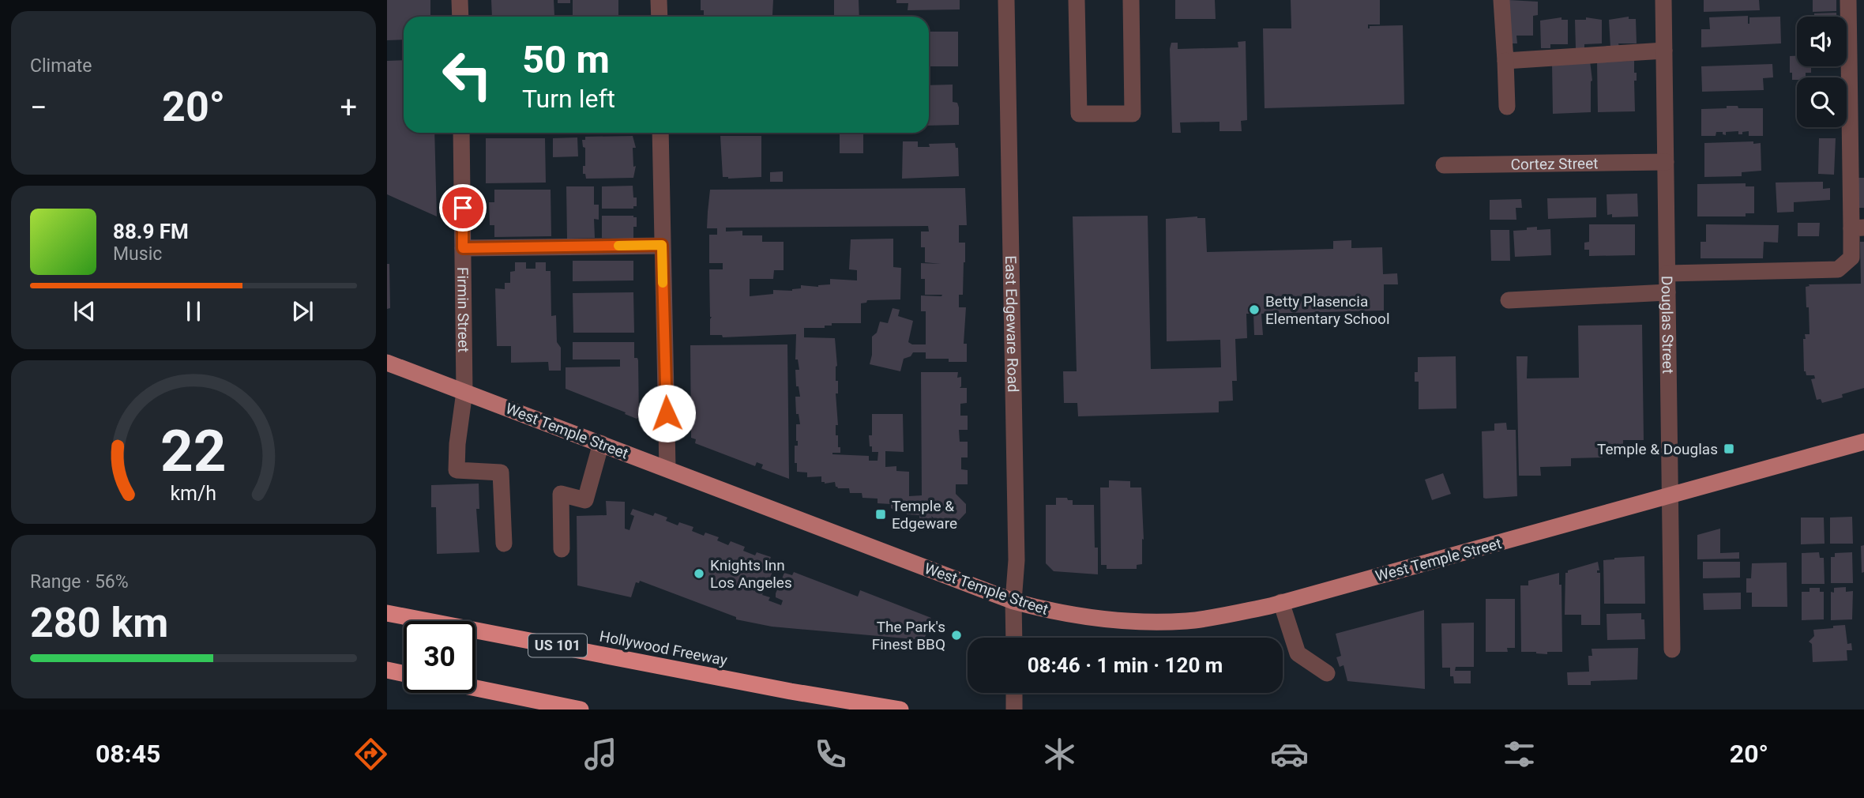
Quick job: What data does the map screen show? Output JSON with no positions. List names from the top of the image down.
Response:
{
  "streets": {
    "highway": ["US 101", "Hollywood Freeway"],
    "main road": ["West Temple Street"],
    "street": [
      "Cortez Street",
      "Firmin Street",
      "East Edgeware Road",
      "Douglas Street"
    ]
  },
  "crossings": [
    ["Cortez Street", "Douglas Street"],
    ["Firmin Street", "West Temple Street"],
    ["East Edgeware Road", "West Temple Street"],
    ["Douglas Street", "West Temple Street"]
  ],
  "places": {
    "other": ["Betty Plasencia Elementary School", "Knights Inn Los Angeles", "The Park's Finest BBQ"],
    "transit": ["Temple & Douglas", "Temple & Edgeware"]
  },
  "page": {
    "tile": [
      "Climate",
      ["Range · 56%", "280 km"]
    ],
    "turn": ["50 m", "Turn left"],
    "heat": ["−", "20°", "+"],
    "song": ["88.9 FM", "Music"],
    "limit": "30",
    "trip": "08:46 · 1 min · 120 m",
    "tabs": ["08:45", "20°"],
    "gauge": ["22", "km/h"]
  }
}
